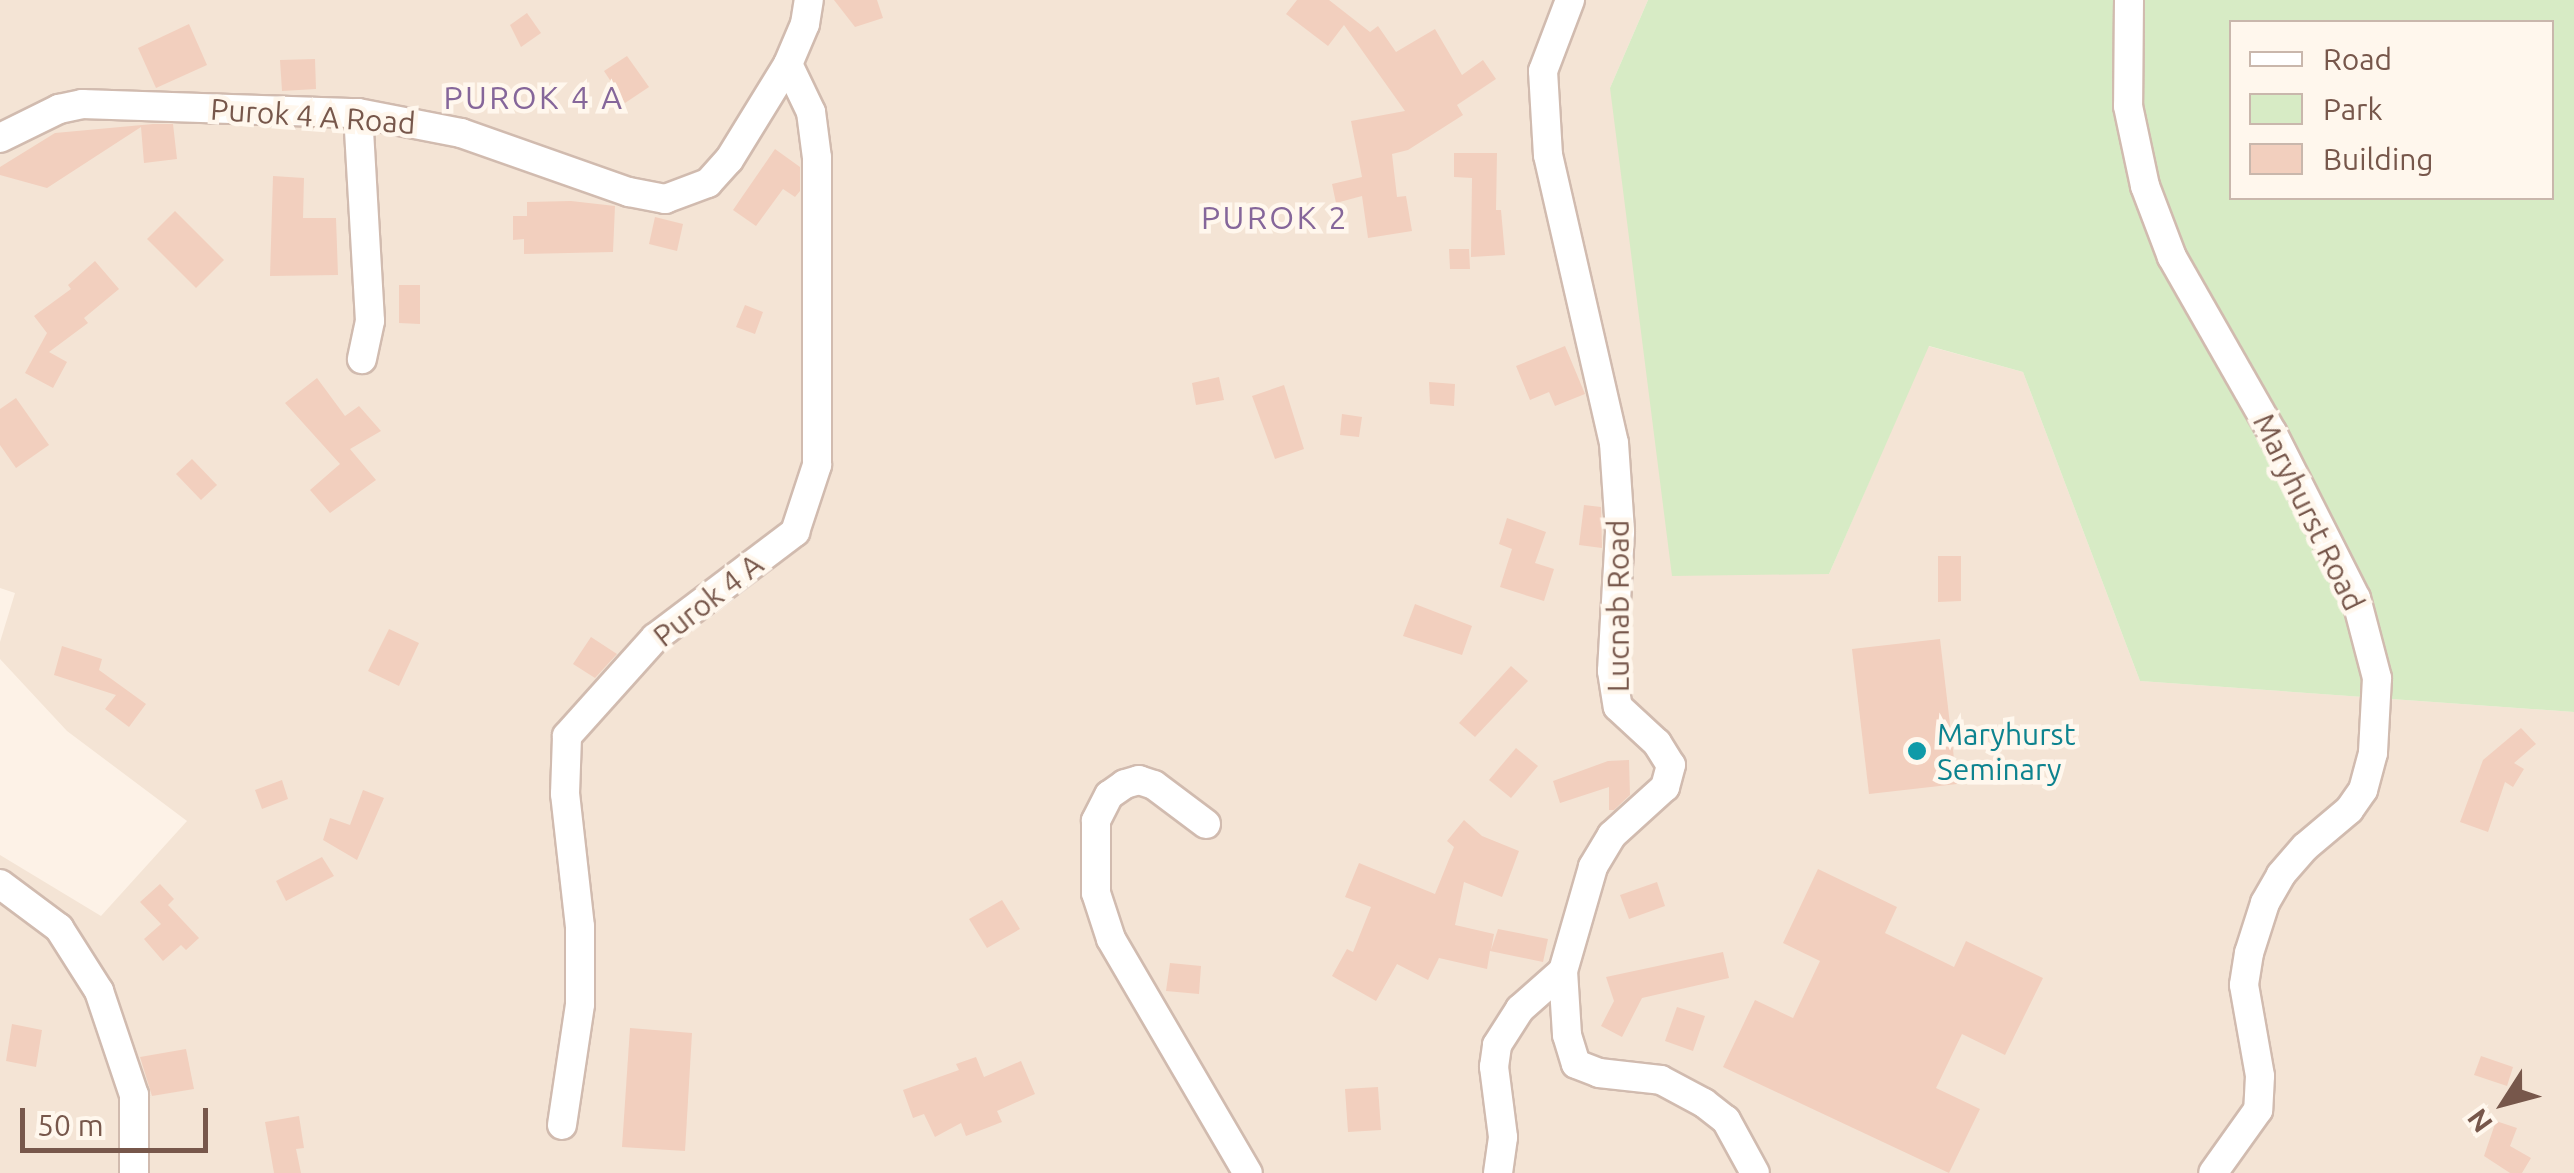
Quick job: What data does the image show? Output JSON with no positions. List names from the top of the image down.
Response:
{
  "streets": {
    "street": [
      "Purok 4 A Road",
      "Maryhurst Road",
      "Purok 4 A",
      "Lucnab Road"
    ]
  },
  "crossings": [
    ["Purok 4 A Road", "Purok 4 A"]
  ],
  "districts": ["PUROK 4 A", "PUROK 2"],
  "places": ["Maryhurst Seminary"],
  "legend": ["Road", "Park", "Building"],
  "scale_bar": "50 m",
  "north": "bottom left"
}
